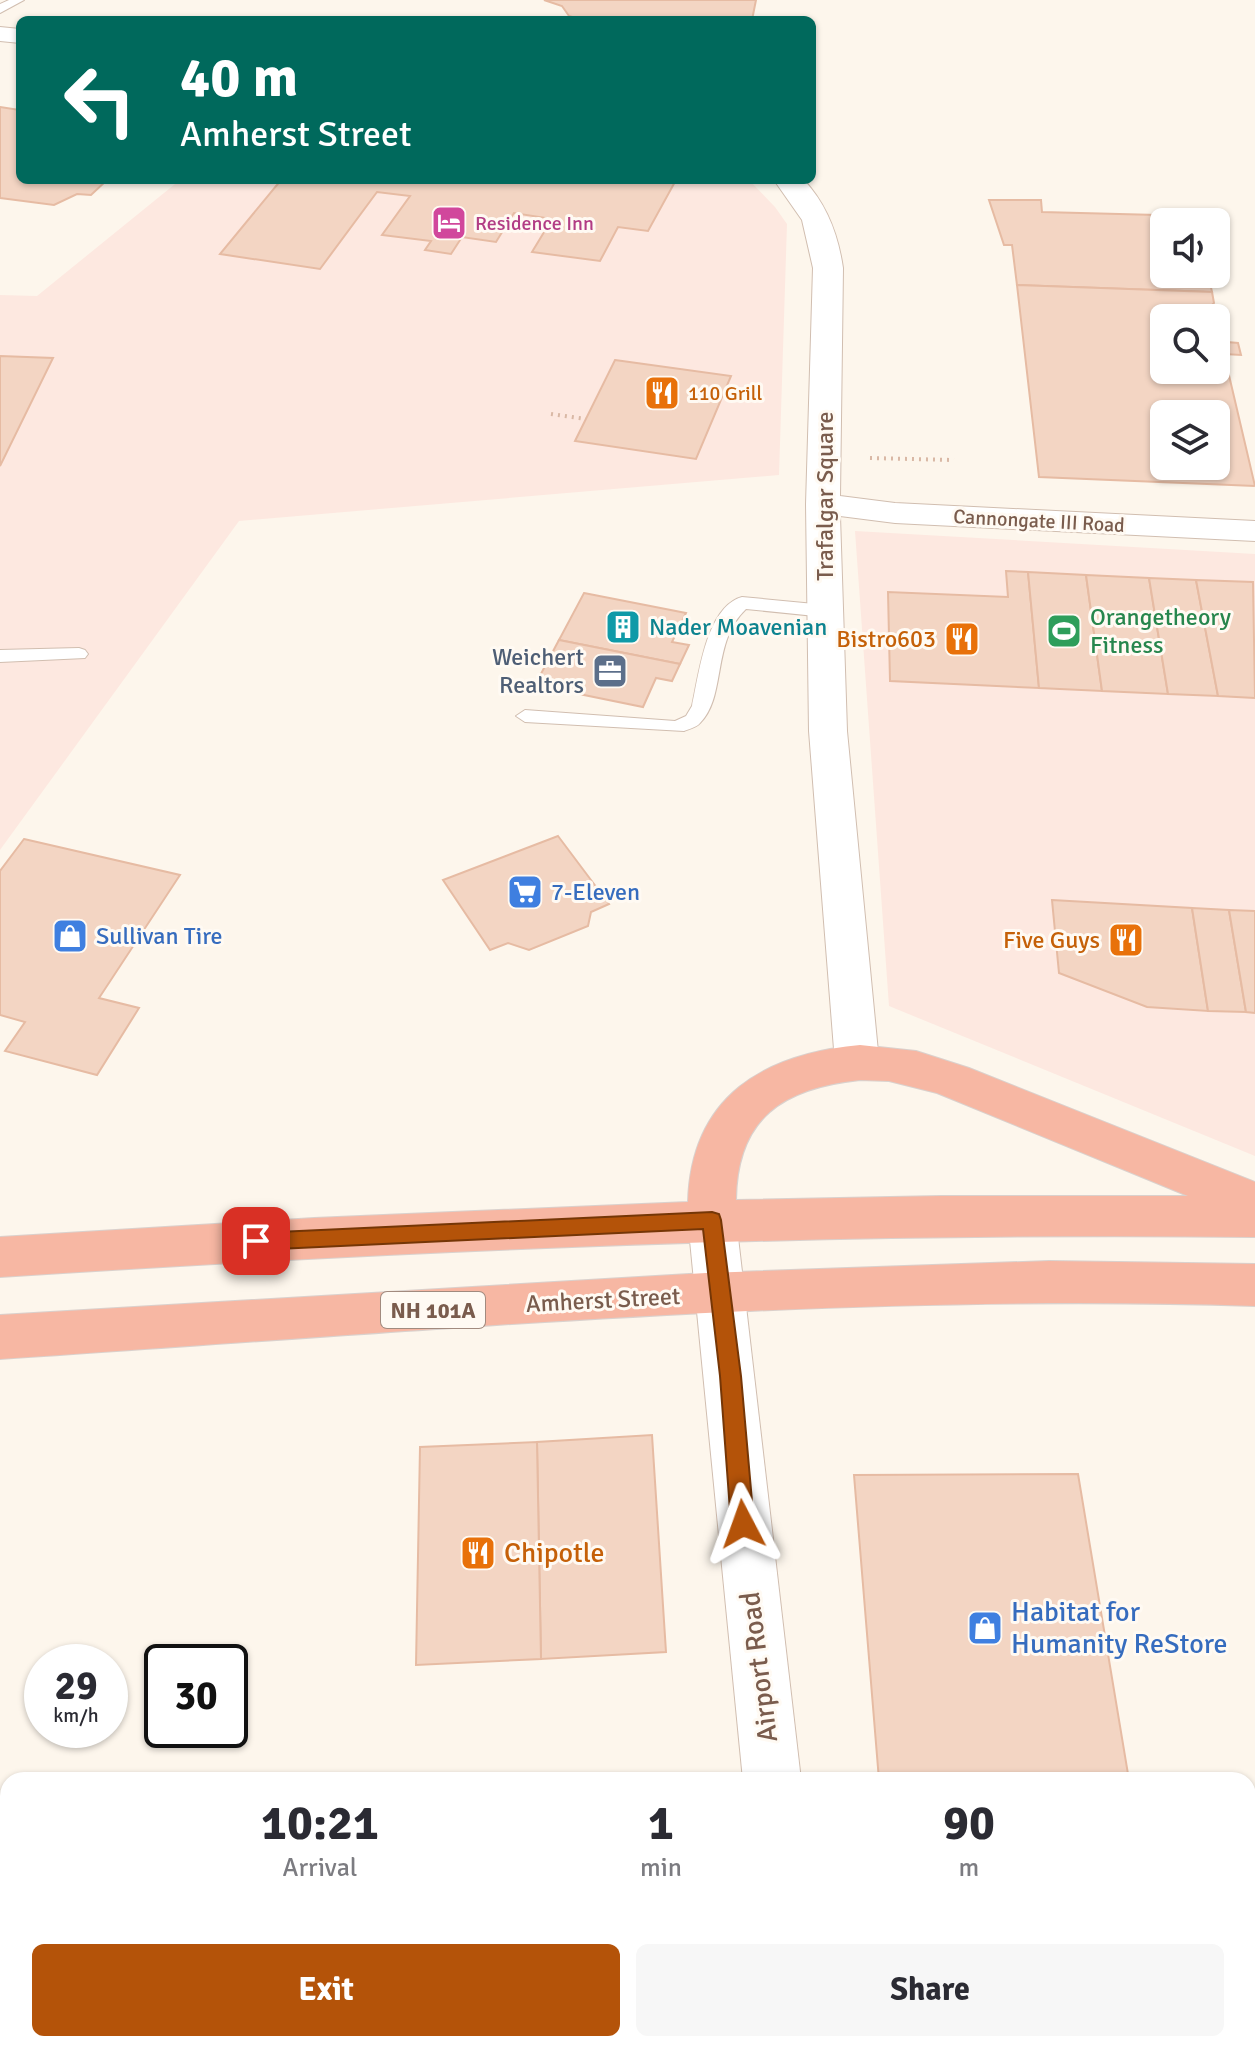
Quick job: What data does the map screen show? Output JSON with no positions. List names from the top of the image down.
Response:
{
  "streets": {
    "highway": ["Amherst Street", "NH 101A"],
    "street": ["Trafalgar Square", "Cannongate III Road", "Airport Road"]
  },
  "crossings": [
    ["Trafalgar Square", "Cannongate III Road"],
    ["Amherst Street", "Airport Road"]
  ],
  "places": {
    "hotel": ["Residence Inn"],
    "restaurant": [
      "110 Grill",
      "Bistro603",
      "Five Guys",
      "Chipotle"
    ],
    "building": ["Nader Moavenian"],
    "sports": ["Orangetheory Fitness"],
    "office": ["Weichert Realtors"],
    "supermarket": ["7-Eleven"],
    "shop": ["Sullivan Tire", "Habitat for Humanity ReStore"]
  },
  "page": {
    "turn": ["40 m", "Amherst Street"],
    "speed": "29 km/h",
    "limit": "30",
    "eta": [
      "10:21",
      "Arrival",
      "1",
      "min",
      "90",
      "m"
    ],
    "buttons": ["Exit", "Share"]
  }
}
